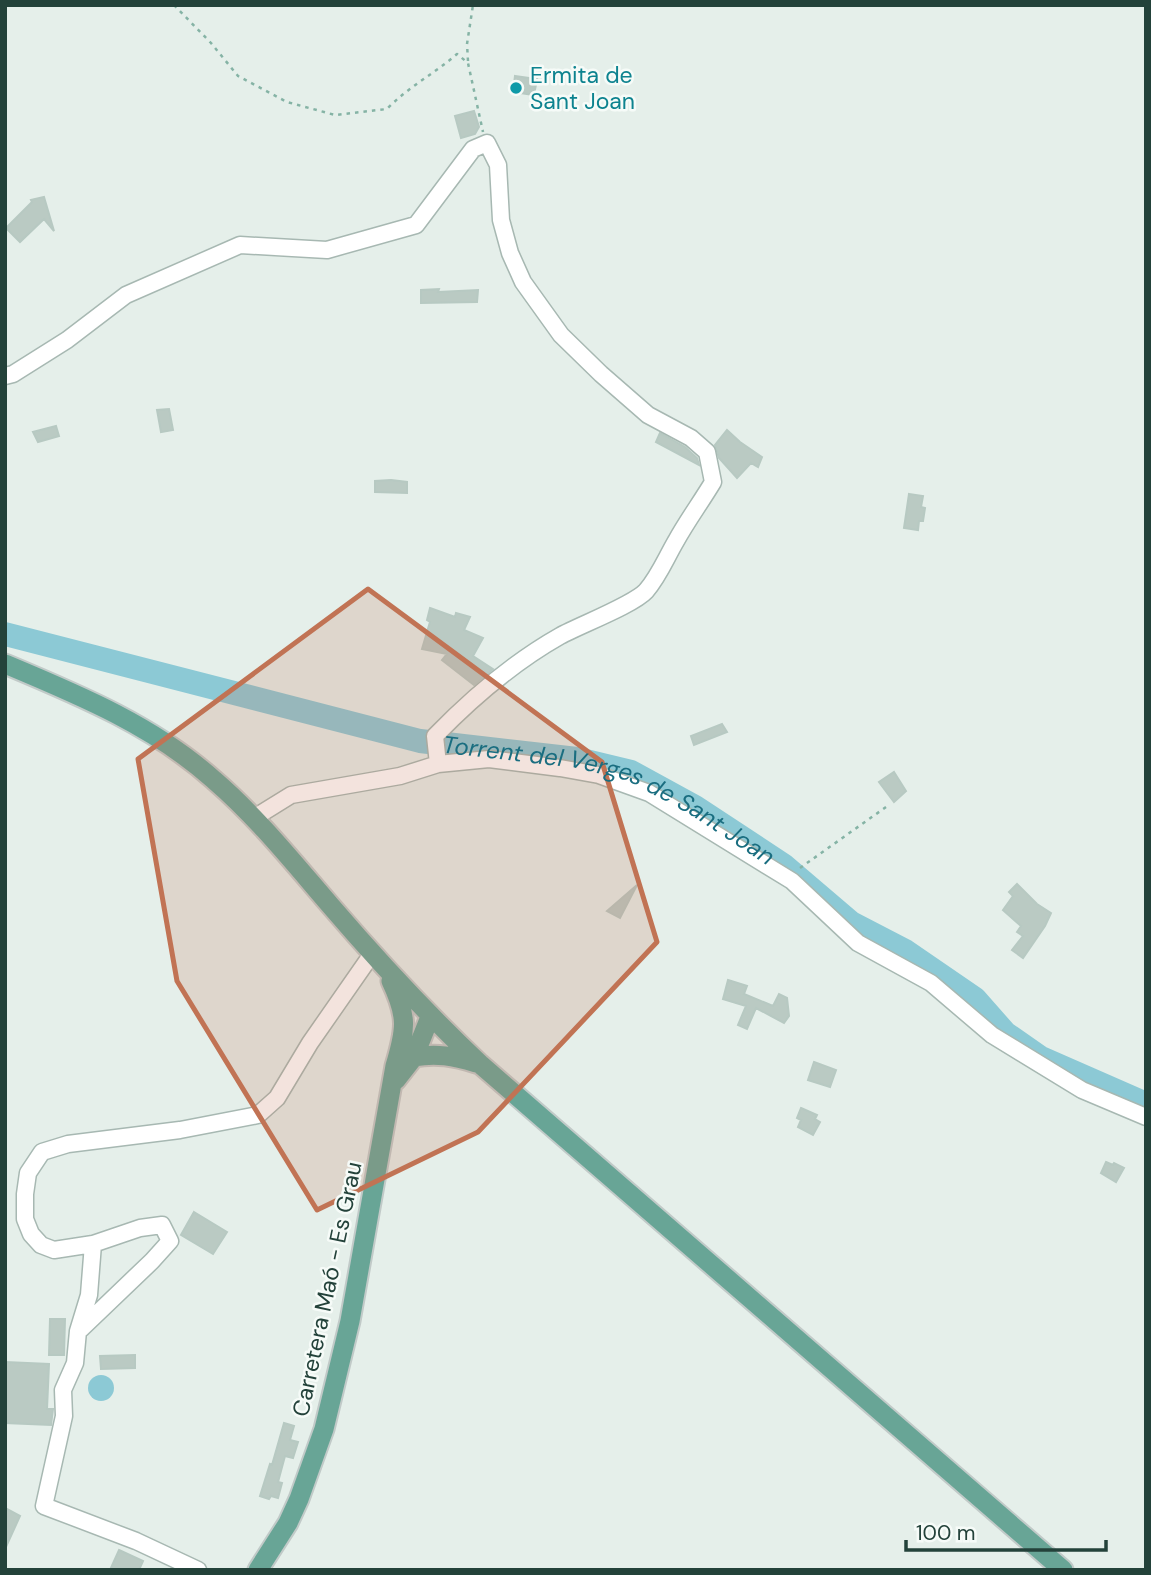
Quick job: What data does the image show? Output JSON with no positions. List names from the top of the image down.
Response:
{
  "streets": {
    "main road": ["Carretera Maó - Es Grau"]
  },
  "water": ["Torrent del Verges de Sant Joan"],
  "places": ["Ermita de Sant Joan"],
  "scale_bar": "100 m"
}
